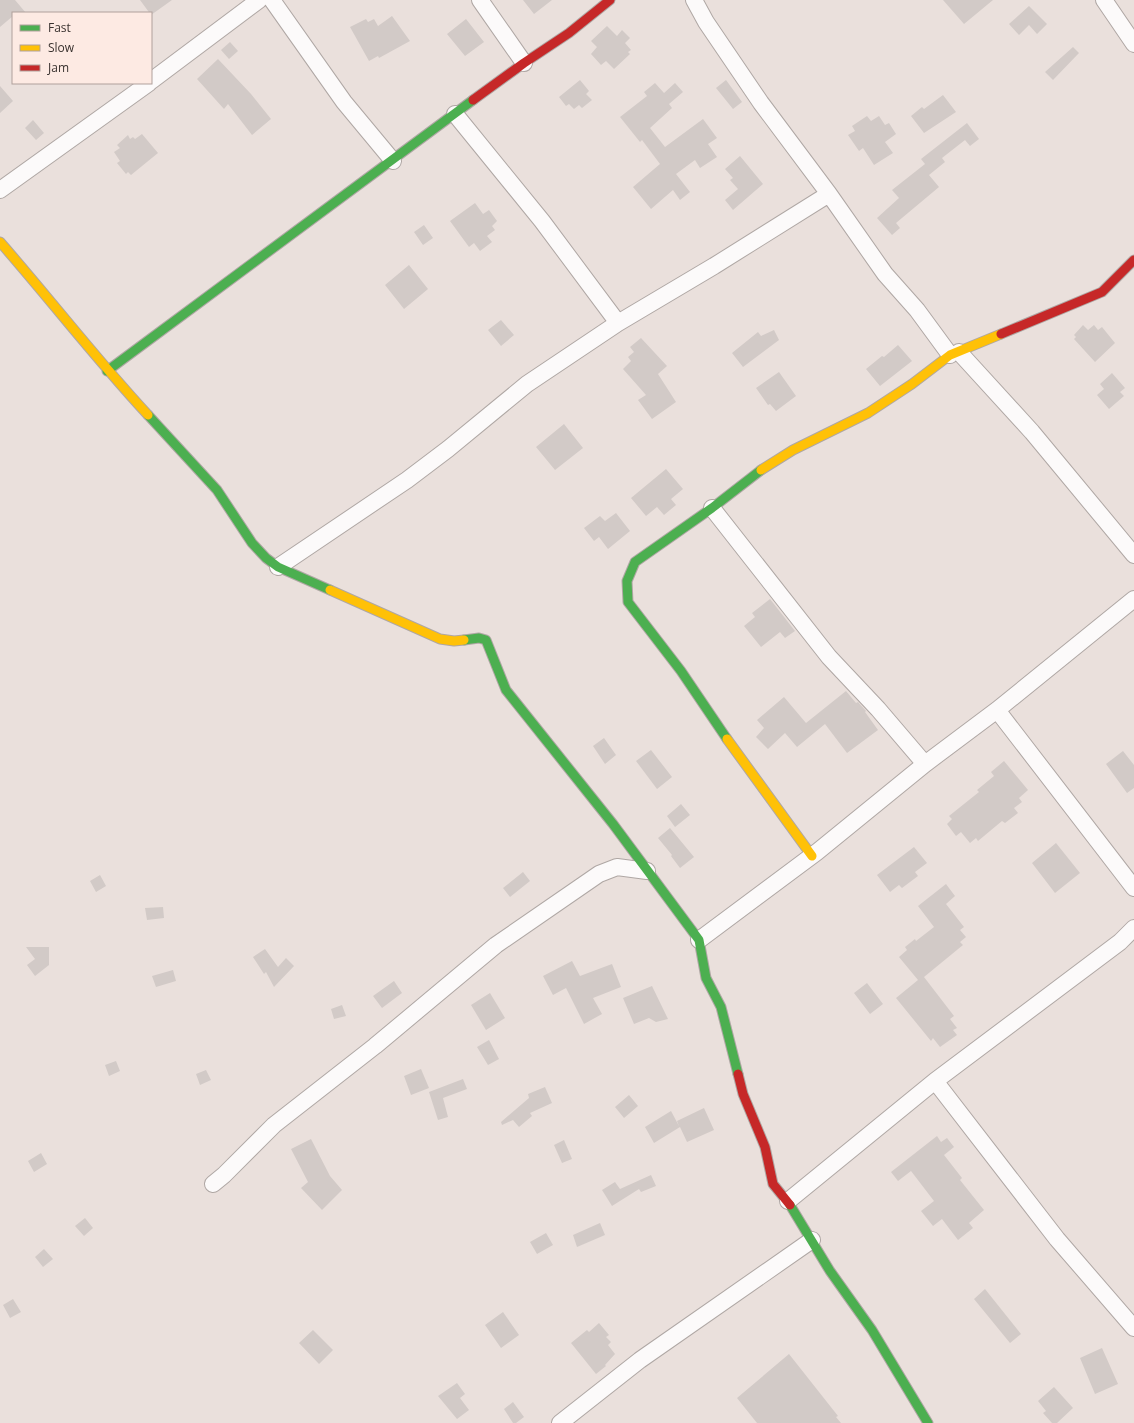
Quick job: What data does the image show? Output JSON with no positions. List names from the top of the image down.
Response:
{
  "legend": ["Fast", "Slow", "Jam"]
}
